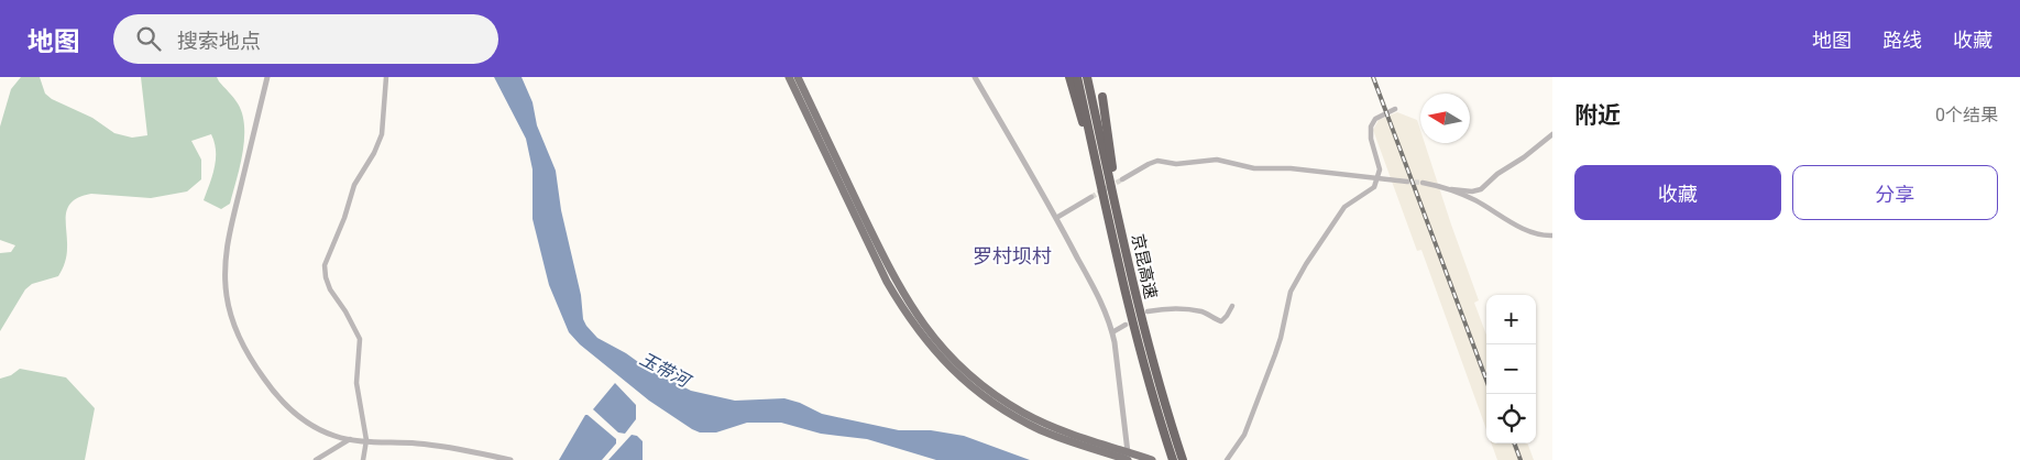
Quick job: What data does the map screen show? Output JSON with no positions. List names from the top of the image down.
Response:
{
  "streets": {
    "highway": ["京昆高速"]
  },
  "districts": ["罗村坝村"],
  "water": ["玉带河"],
  "north": "left",
  "page": {
    "header": "地图",
    "search": "搜索地点",
    "nav": ["地图", "路线", "收藏"],
    "heading": ["附近", "0个结果"],
    "buttons": ["收藏", "分享"],
    "map_buttons": ["+", "−"]
  }
}
